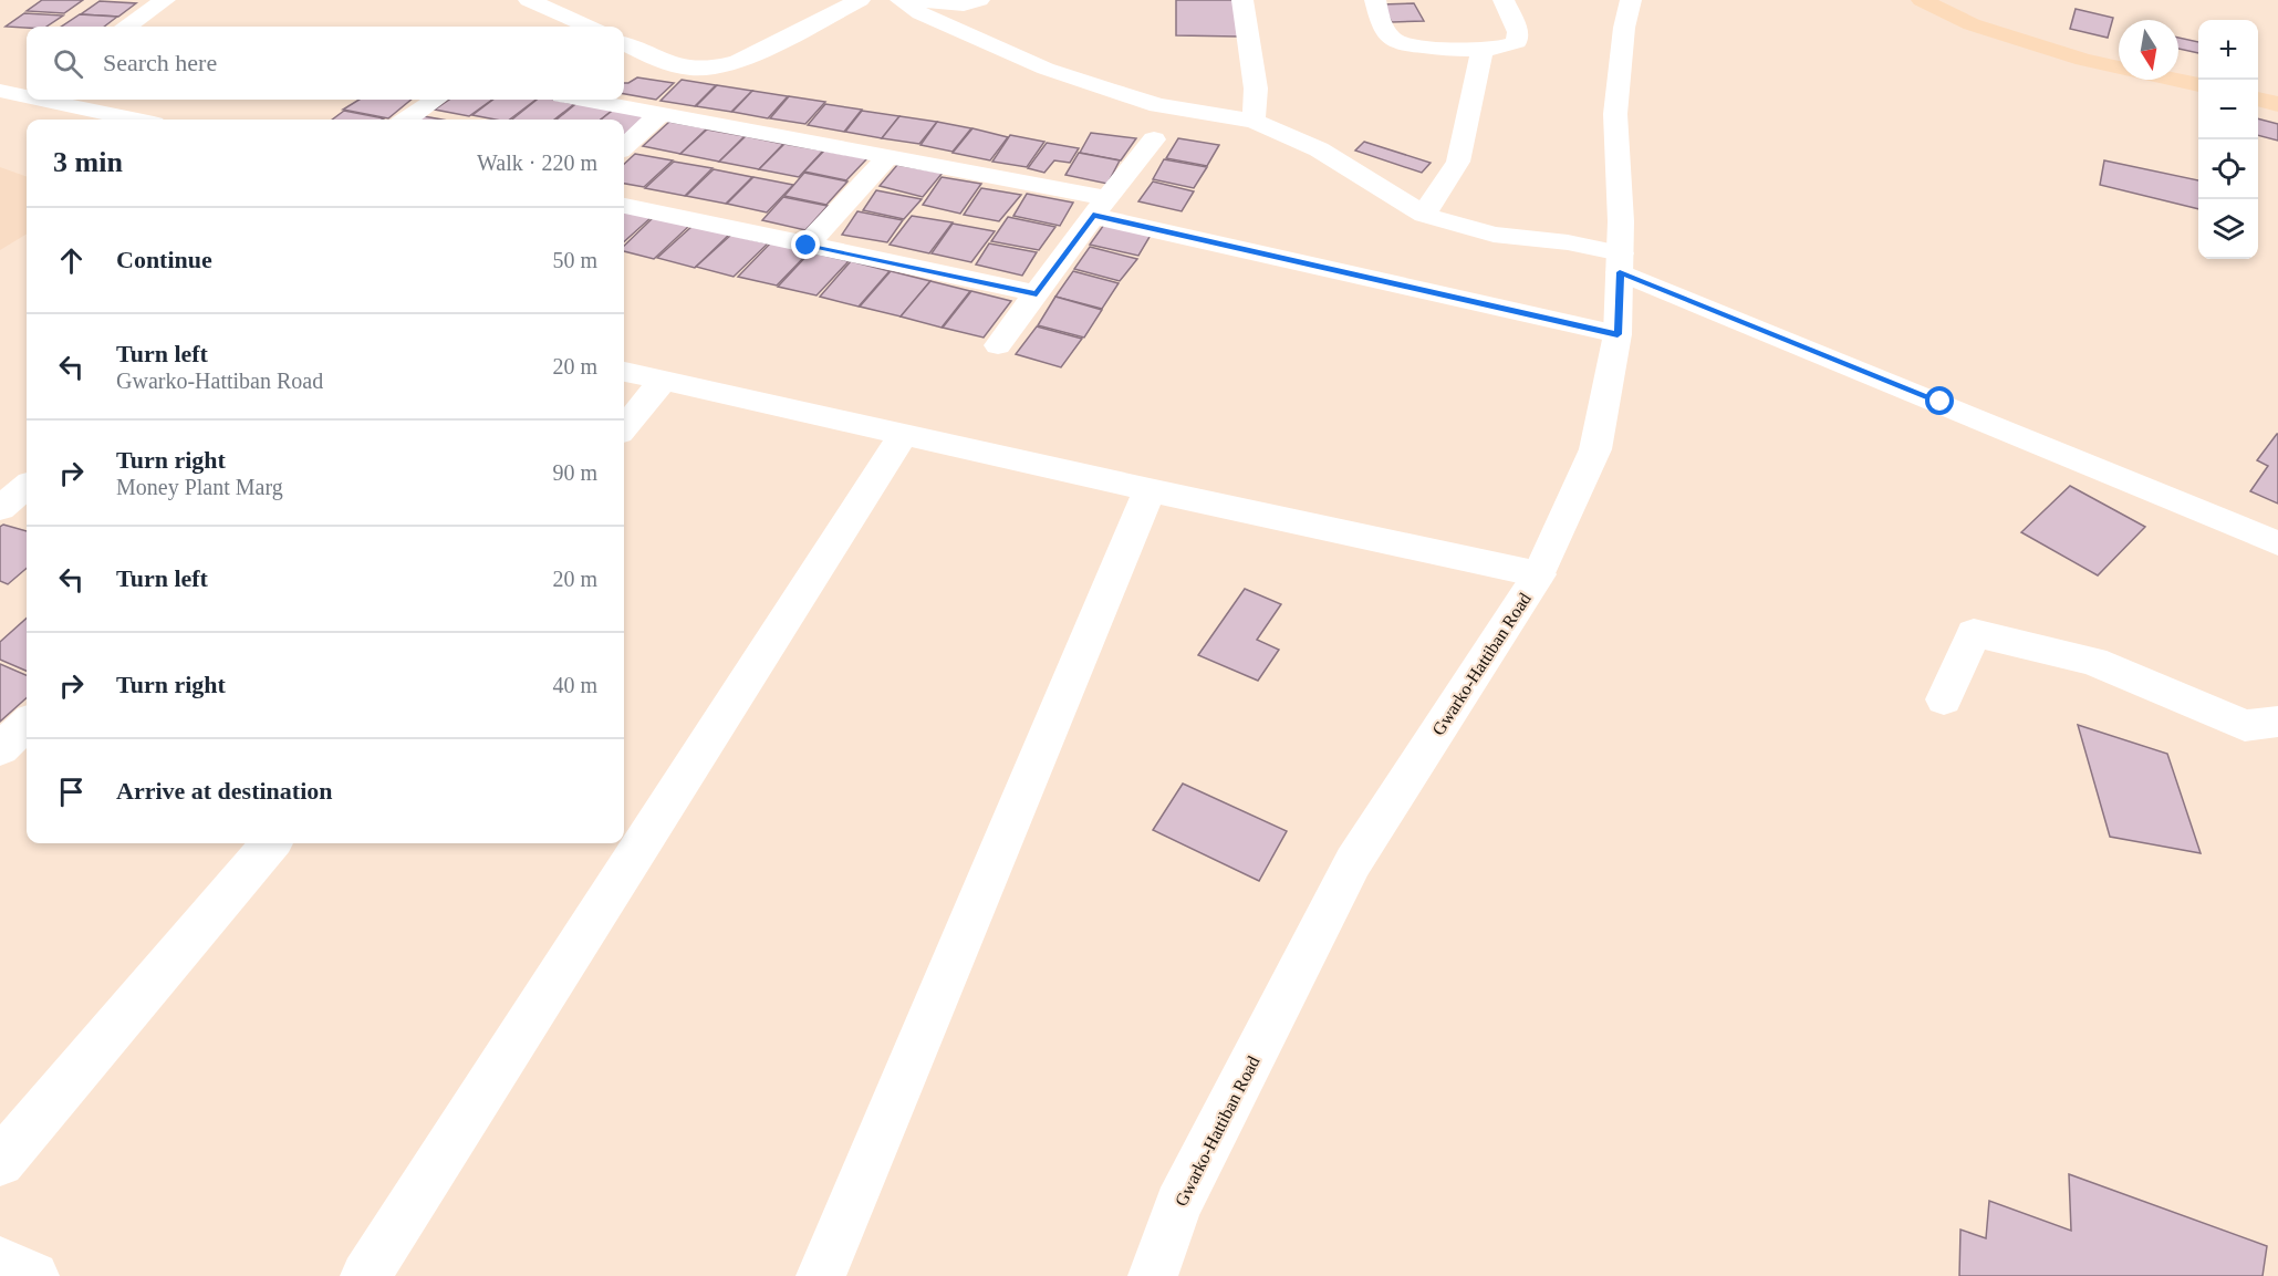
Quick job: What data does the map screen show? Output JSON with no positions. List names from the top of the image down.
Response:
{
  "streets": {
    "street": ["Gwarko-Hattiban Road"]
  },
  "north": "bottom",
  "page": {
    "map_buttons": ["+", "−"],
    "search": "Search here",
    "heading": ["3 min", "Walk · 220 m"],
    "list": [
      ["Continue", "50 m"],
      ["Turn left", "Gwarko-Hattiban Road", "20 m"],
      ["Turn right", "Money Plant Marg", "90 m"],
      ["Turn left", "20 m"],
      ["Turn right", "40 m"],
      "Arrive at destination"
    ]
  }
}
